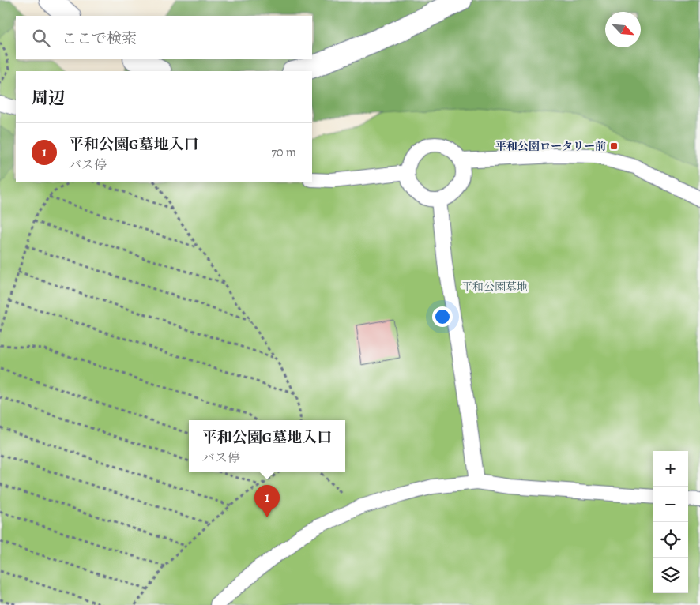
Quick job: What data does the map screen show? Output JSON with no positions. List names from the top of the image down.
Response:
{
  "parks": ["平和公園墓地"],
  "places": {
    "transit": ["平和公園ロータリー前"]
  },
  "north": "bottom right",
  "page": {
    "search": "ここで検索",
    "heading": "周辺",
    "list": [
      {
        "mark": "1",
        "name": "平和公園G墓地入口",
        "note": "バス停",
        "value": "70 m"
      }
    ],
    "popup": ["平和公園G墓地入口", "バス停"],
    "map_buttons": ["+", "−"],
    "pins": "1"
  }
}
